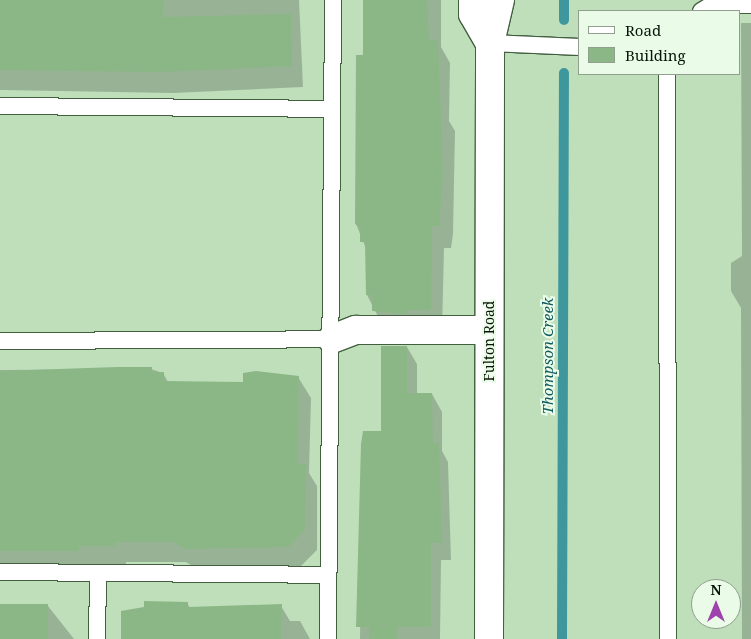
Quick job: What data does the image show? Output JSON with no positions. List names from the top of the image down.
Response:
{
  "streets": {
    "street": ["Fulton Road"]
  },
  "water": ["Thompson Creek"],
  "legend": ["Road", "Building"],
  "north": "top"
}
